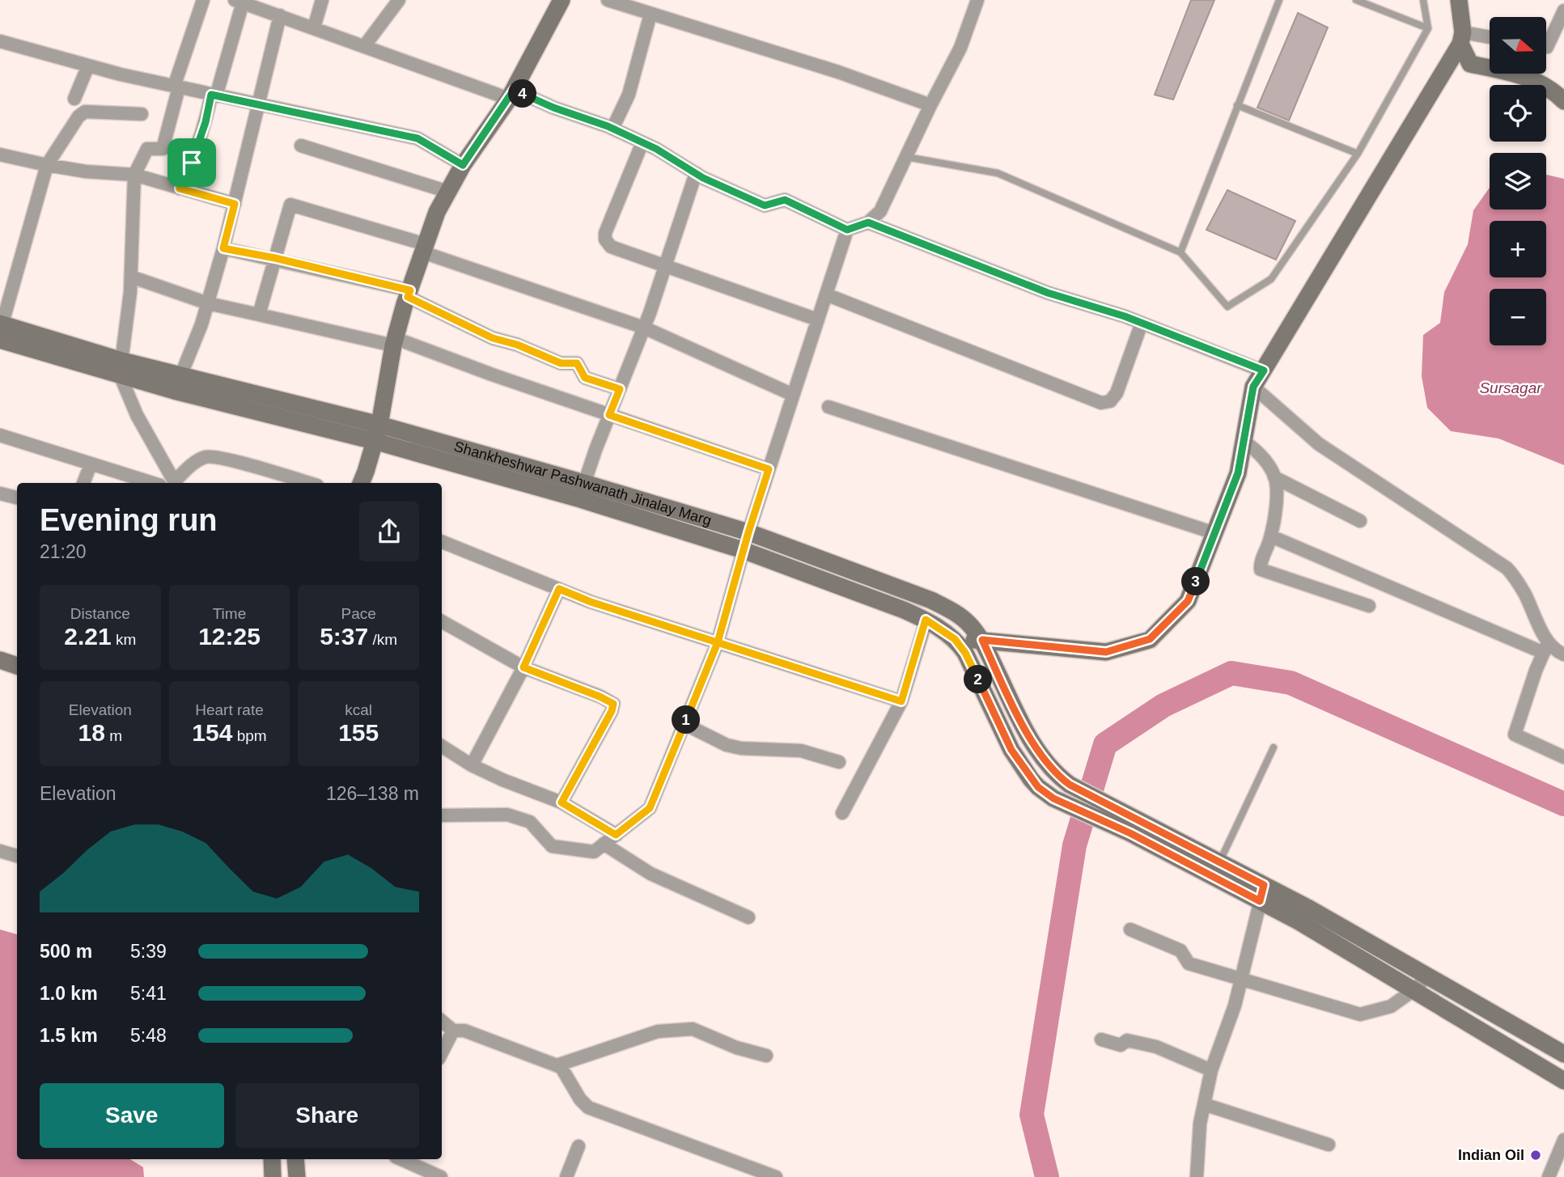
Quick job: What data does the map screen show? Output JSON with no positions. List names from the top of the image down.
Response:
{
  "streets": {
    "main road": ["Shankheshwar Pashwanath Jinalay Marg"]
  },
  "water": ["Sursagar"],
  "places": ["Indian Oil"],
  "north": "right",
  "page": {
    "map_buttons": ["+", "−"],
    "pins": [
      "4",
      "3",
      "2",
      "1"
    ],
    "heading": ["Evening run", "21:20"],
    "stats": [
      ["Distance", "2.21 km"],
      ["Time", "12:25"],
      ["Pace", "5:37 /km"],
      ["Elevation", "18 m"],
      ["Heart rate", "154 bpm"],
      ["kcal", "155"]
    ],
    "chart": ["Elevation", "126–138 m"],
    "list": [
      {
        "name": "500 m",
        "note": "5:39"
      },
      {
        "name": "1.0 km",
        "note": "5:41"
      },
      {
        "name": "1.5 km",
        "note": "5:48"
      }
    ],
    "buttons": ["Save", "Share"]
  }
}
